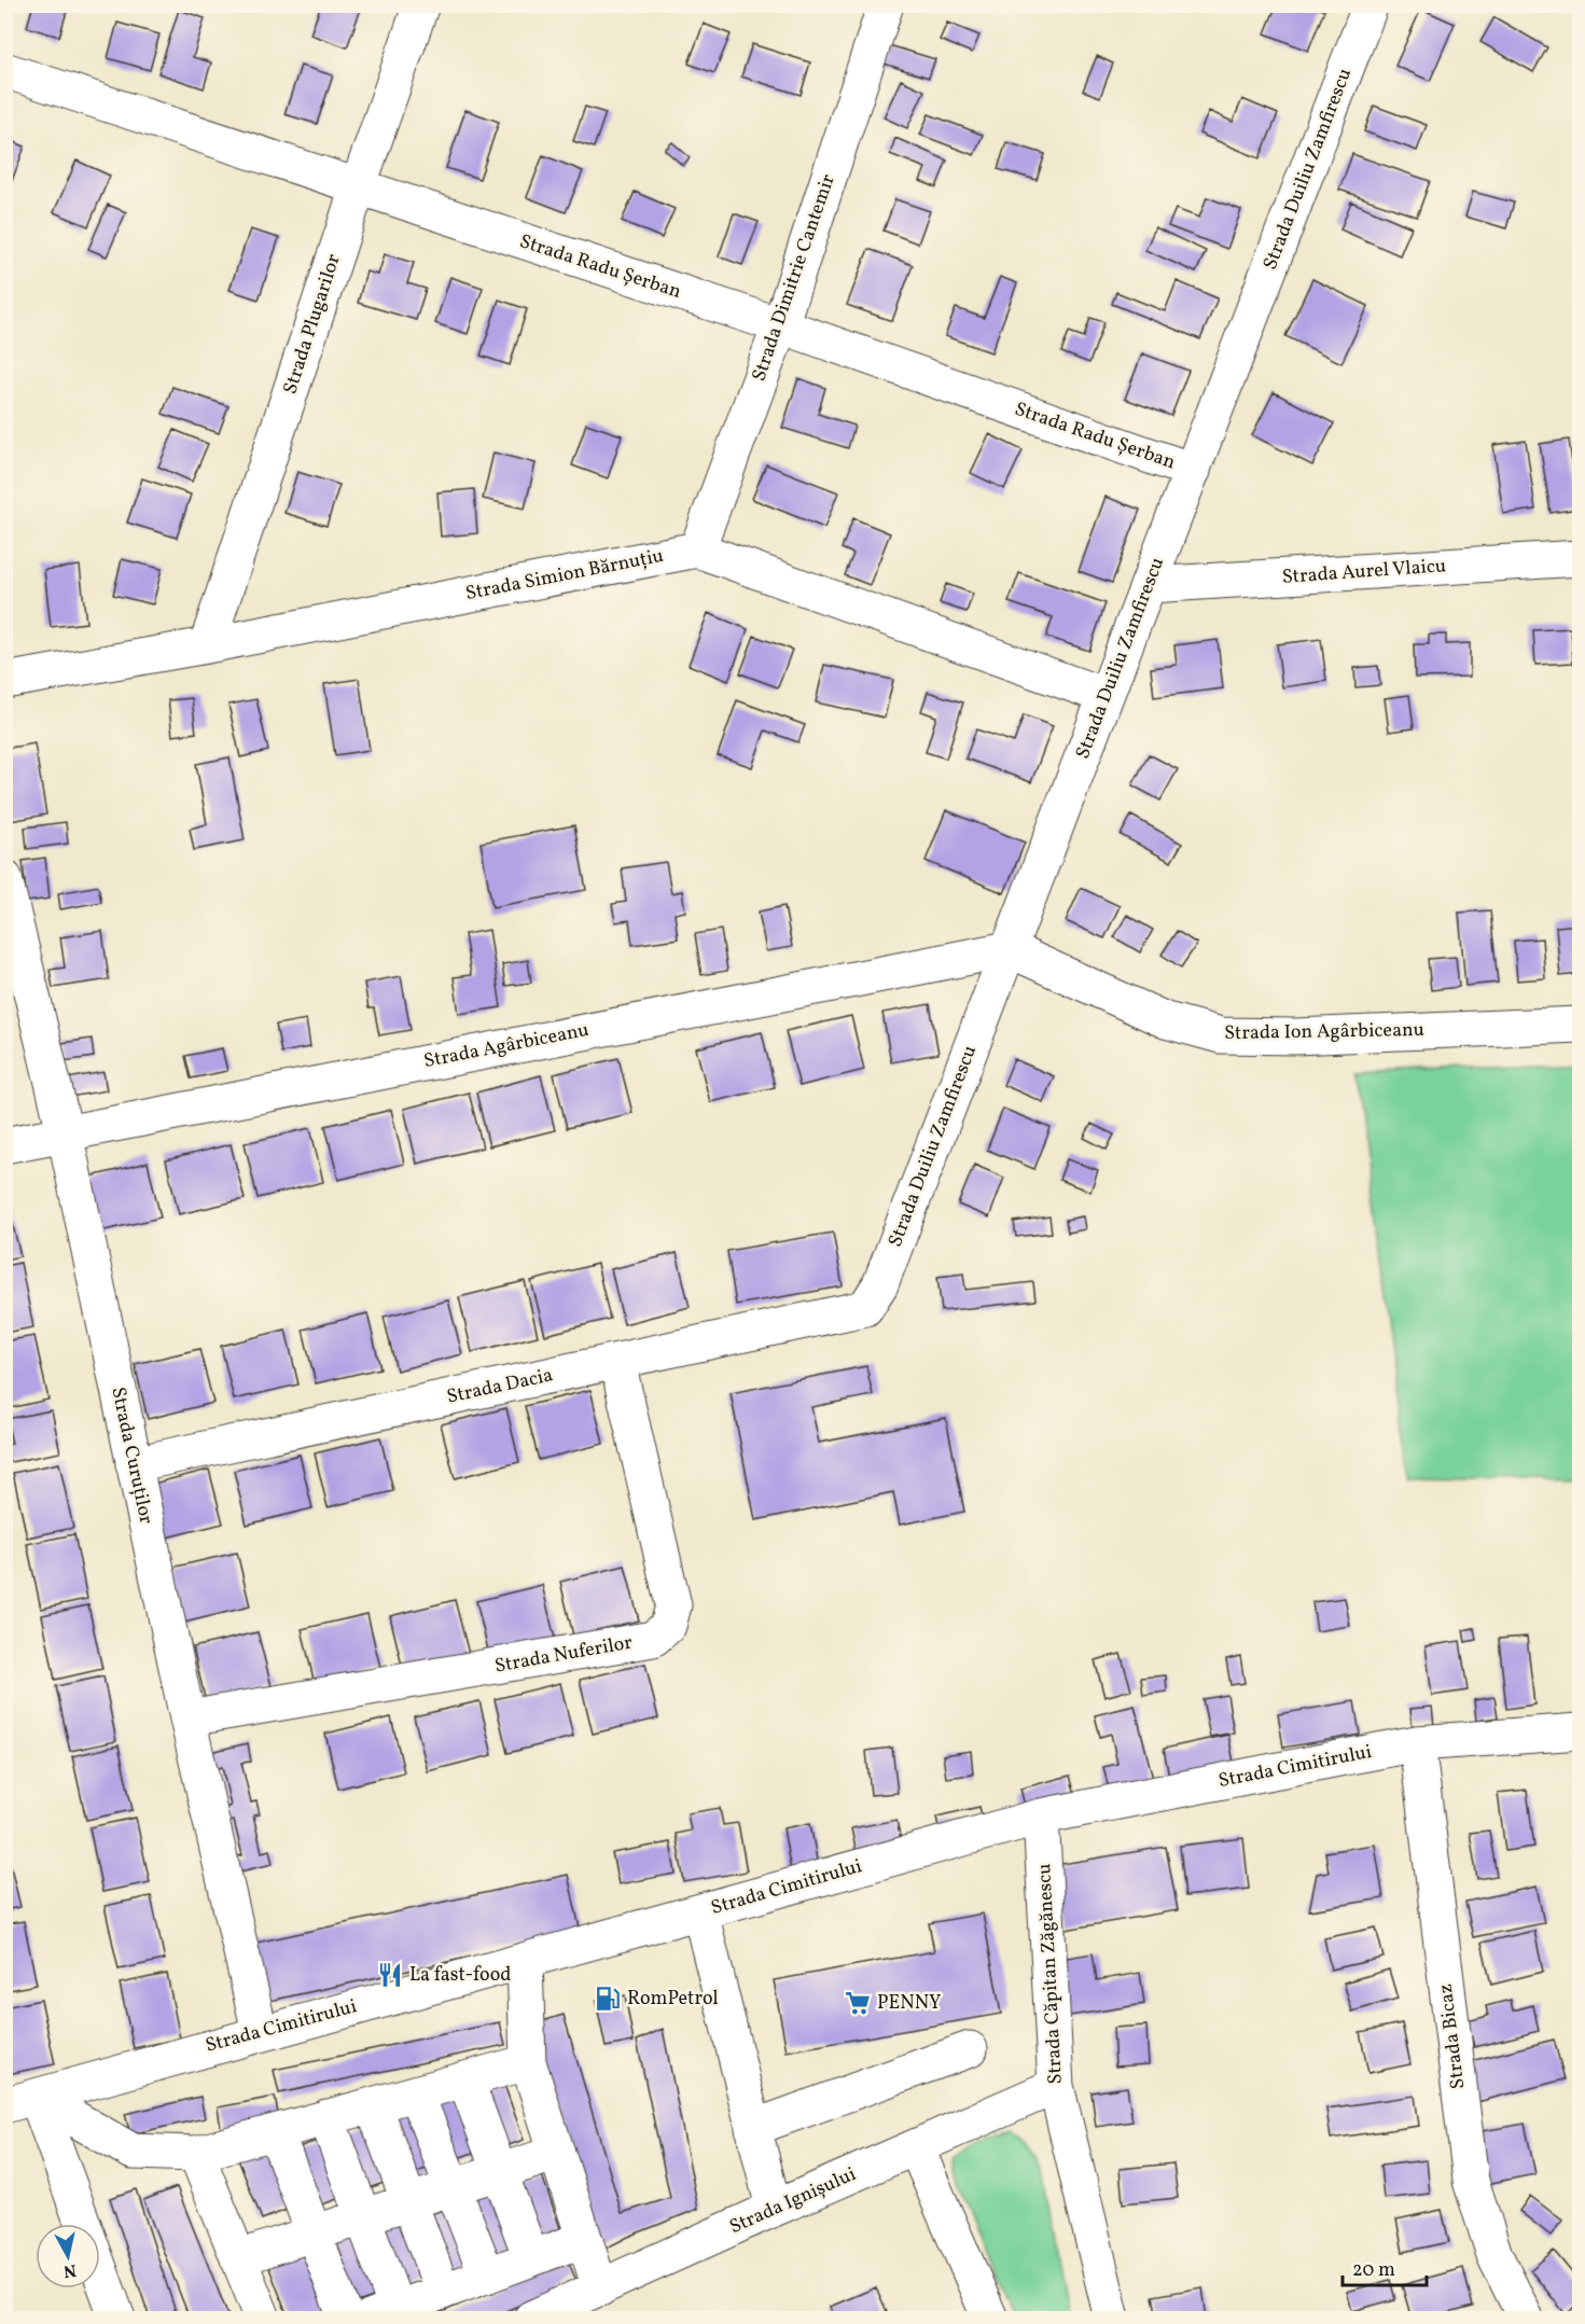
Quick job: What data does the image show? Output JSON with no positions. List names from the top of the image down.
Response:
{
  "streets": {
    "street": [
      "Strada Duiliu Zamfirescu",
      "Strada Radu Șerban",
      "Strada Dimitrie Cantemir",
      "Strada Plugarilor",
      "Strada Aurel Vlaicu",
      "Strada Simion Bărnuțiu",
      "Strada Ion Agârbiceanu",
      "Strada Agârbiceanu",
      "Strada Dacia",
      "Strada Curuților",
      "Strada Nuferilor",
      "Strada Cimitirului",
      "Strada Căpitan Zăgănescu",
      "Strada Bicaz",
      "Strada Ignișului"
    ]
  },
  "crossings": [
    ["Strada Duiliu Zamfirescu", "Strada Radu Șerban"],
    ["Strada Duiliu Zamfirescu", "Strada Aurel Vlaicu"],
    ["Strada Duiliu Zamfirescu", "Strada Ion Agârbiceanu"],
    ["Strada Duiliu Zamfirescu", "Strada Agârbiceanu"],
    ["Strada Duiliu Zamfirescu", "Strada Dacia"],
    ["Strada Radu Șerban", "Strada Dimitrie Cantemir"],
    ["Strada Radu Șerban", "Strada Plugarilor"],
    ["Strada Dimitrie Cantemir", "Strada Simion Bărnuțiu"],
    ["Strada Plugarilor", "Strada Simion Bărnuțiu"],
    ["Strada Ion Agârbiceanu", "Strada Agârbiceanu"],
    ["Strada Agârbiceanu", "Strada Curuților"],
    ["Strada Dacia", "Strada Curuților"],
    ["Strada Dacia", "Strada Nuferilor"],
    ["Strada Curuților", "Strada Nuferilor"],
    ["Strada Curuților", "Strada Cimitirului"],
    ["Strada Cimitirului", "Strada Căpitan Zăgănescu"],
    ["Strada Cimitirului", "Strada Bicaz"],
    ["Strada Căpitan Zăgănescu", "Strada Ignișului"]
  ],
  "places": {
    "restaurant": ["La fast-food"],
    "fuel station": ["RomPetrol"],
    "supermarket": ["PENNY"]
  },
  "scale_bar": "20 m",
  "north": "bottom"
}
